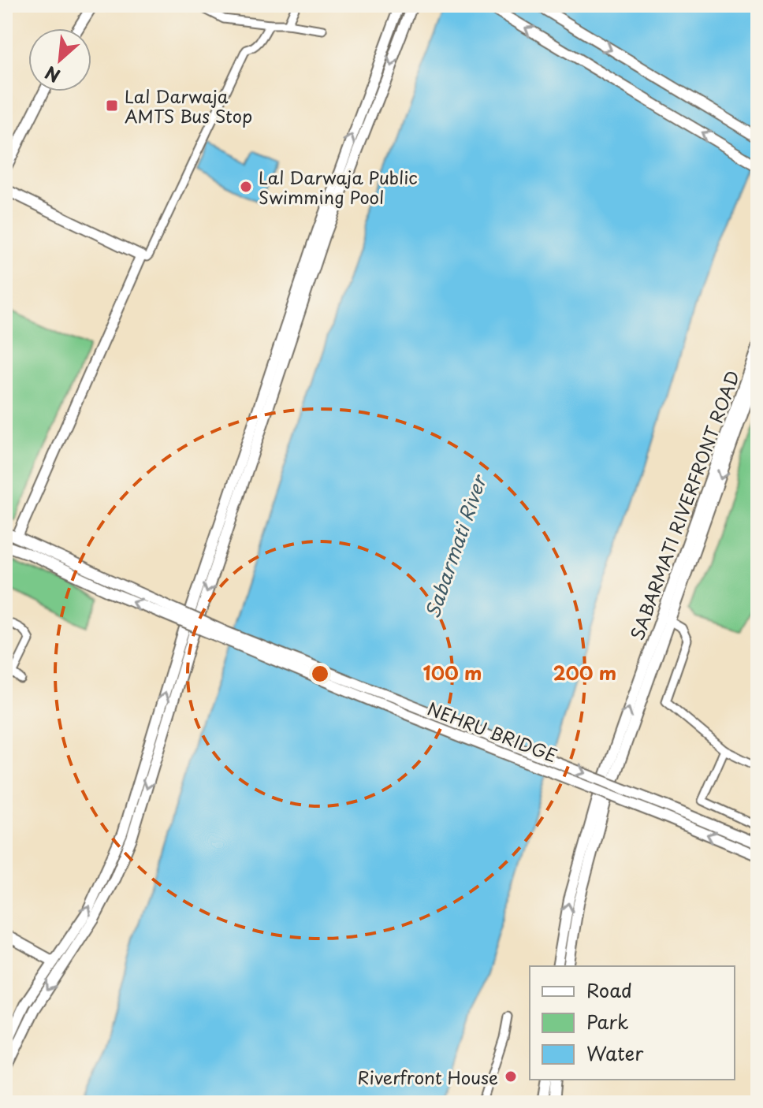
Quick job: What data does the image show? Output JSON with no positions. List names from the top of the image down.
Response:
{
  "streets": {
    "main road": ["SABARMATI RIVERFRONT ROAD", "NEHRU BRIDGE"]
  },
  "water": ["Sabarmati River"],
  "places": {
    "transit": ["Lal Darwaja AMTS Bus Stop"],
    "other": ["Lal Darwaja Public Swimming Pool", "Riverfront House"]
  },
  "legend": ["Road", "Park", "Water"],
  "north": "bottom left",
  "rings": ["100 m", "200 m"]
}
